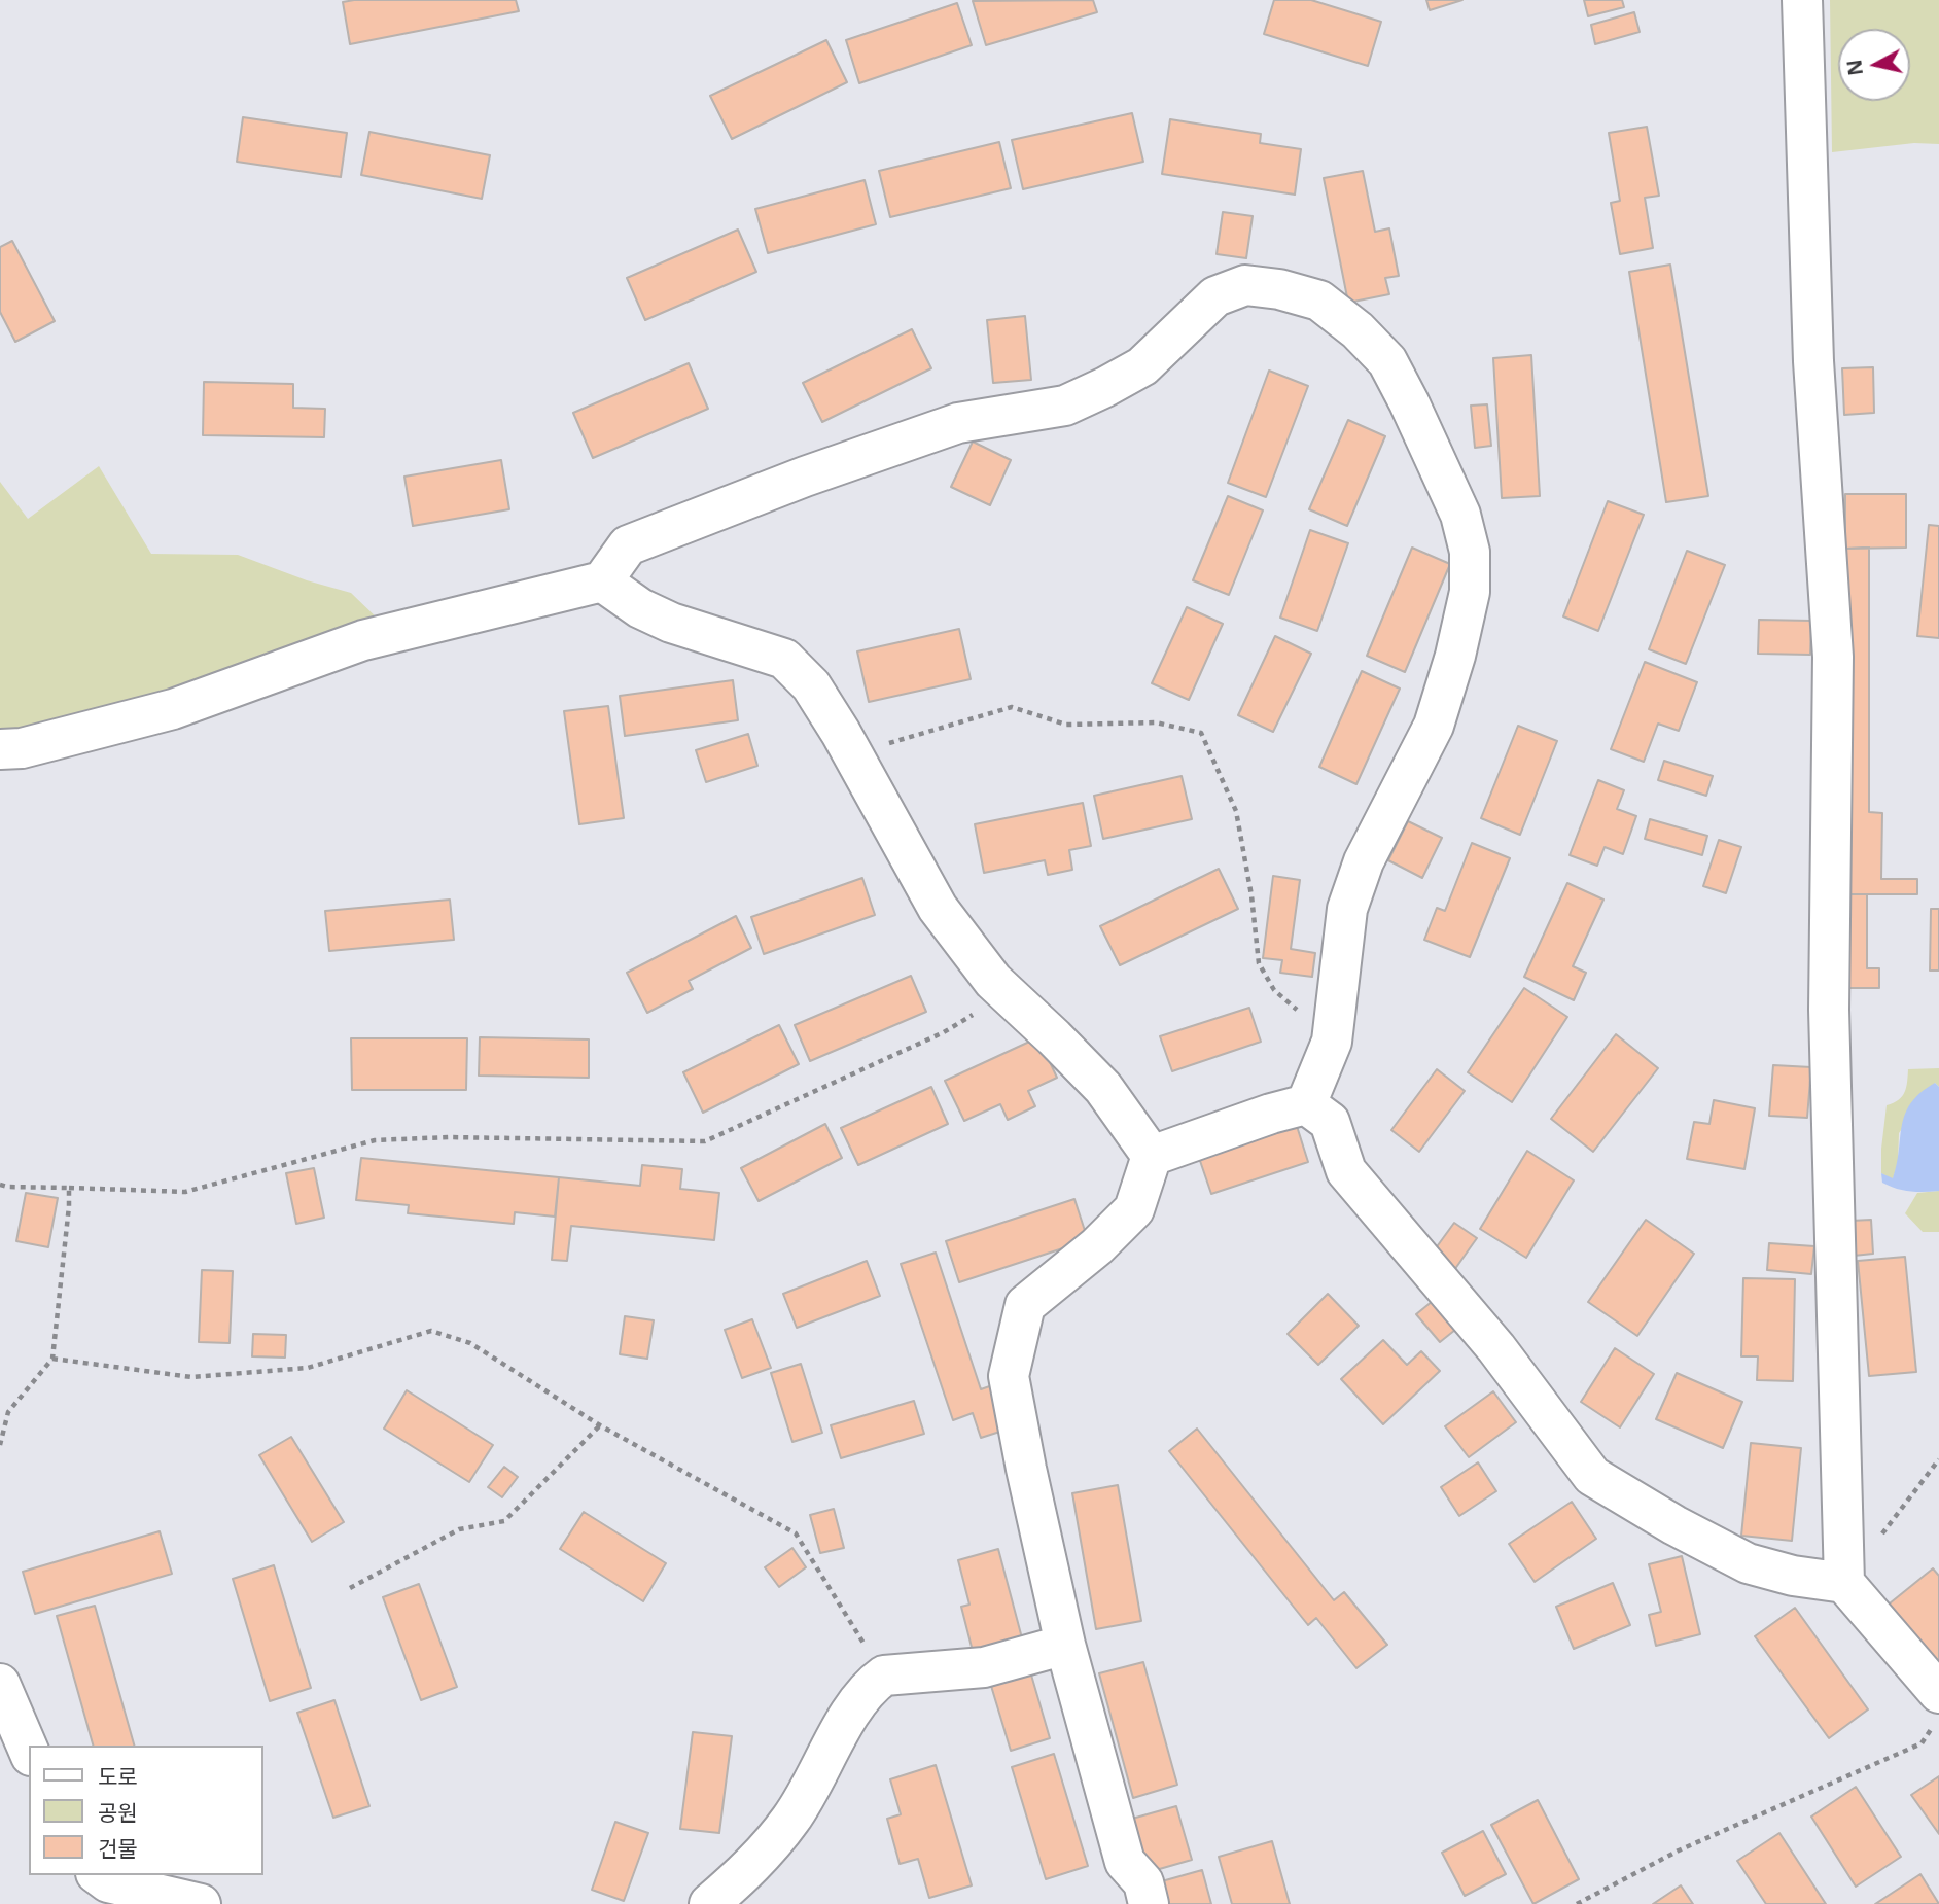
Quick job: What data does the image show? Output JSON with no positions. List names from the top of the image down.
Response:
{
  "legend": ["도로", "공원", "건물"],
  "north": "left"
}
